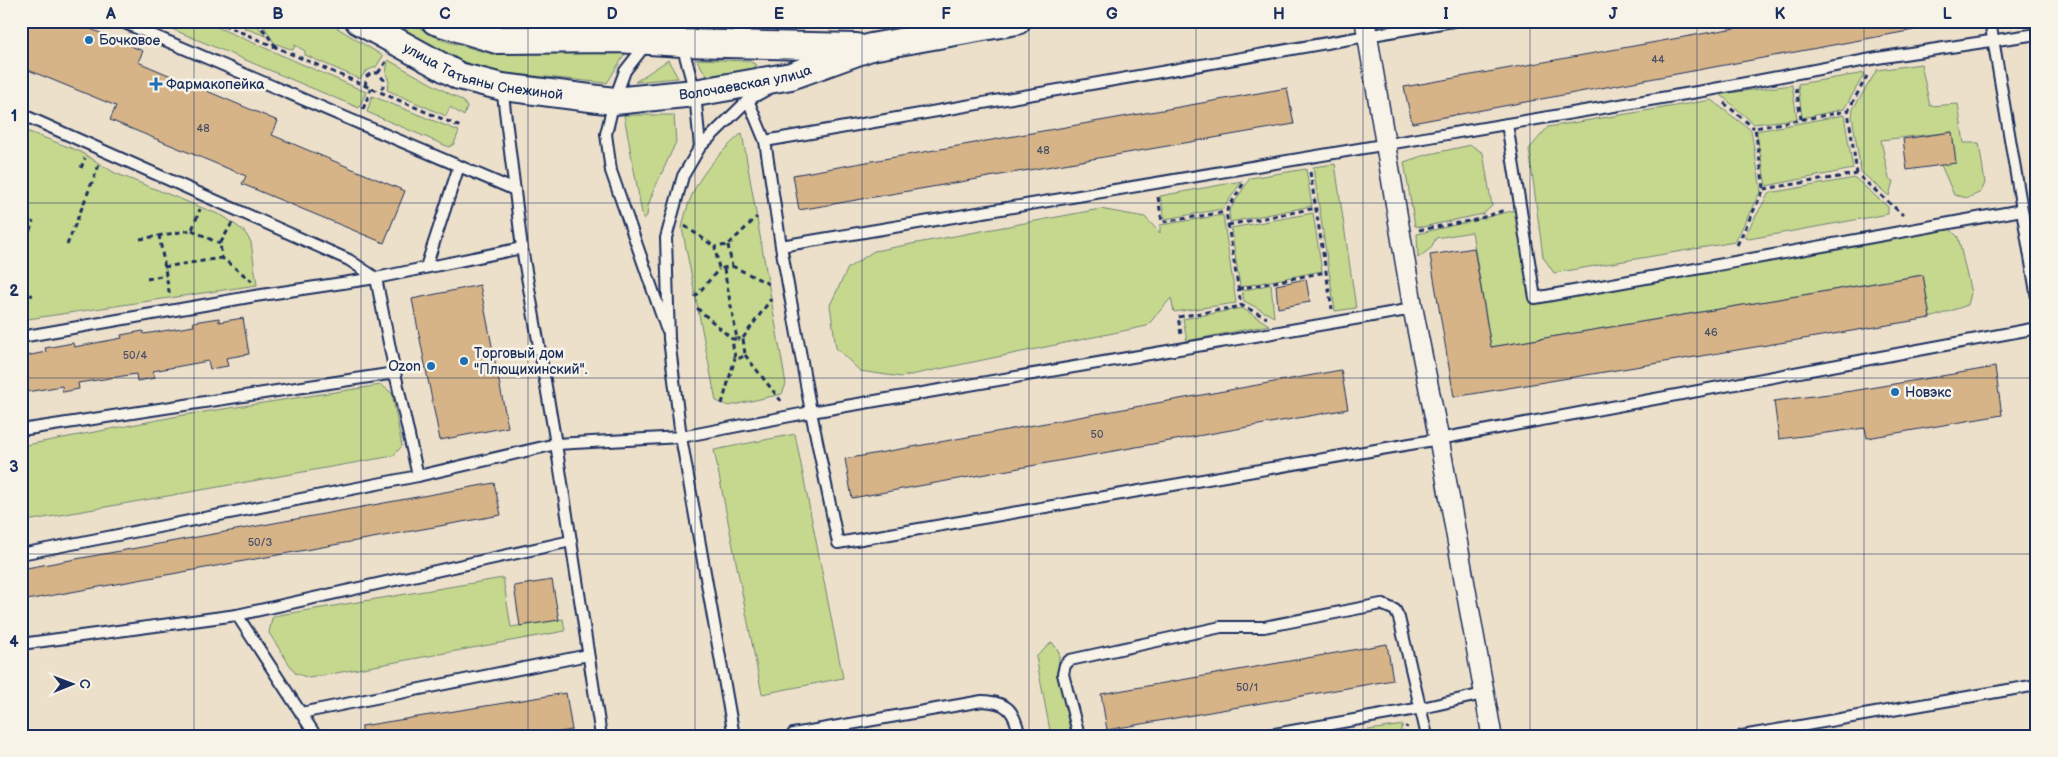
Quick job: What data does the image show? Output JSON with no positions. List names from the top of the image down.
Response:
{
  "streets": {
    "street": ["улица Татьяны Снежиной", "Волочаевская улица"]
  },
  "crossings": [
    ["улица Татьяны Снежиной", "Волочаевская улица"]
  ],
  "places": {
    "other": [
      "Бочковое",
      "Торговый дом \"Плющихинский\".",
      "Ozon",
      "Новэкс"
    ],
    "health": ["Фармакопейка"]
  },
  "house_numbers": [
    "44",
    "48",
    "48",
    "46",
    "50/4",
    "50",
    "50/3",
    "50/1"
  ],
  "north": "right",
  "grid": {
    "columns": [
      "A",
      "B",
      "C",
      "D",
      "E",
      "F",
      "G",
      "H",
      "I",
      "J",
      "K",
      "L"
    ],
    "rows": [
      "1",
      "2",
      "3",
      "4"
    ]
  }
}
